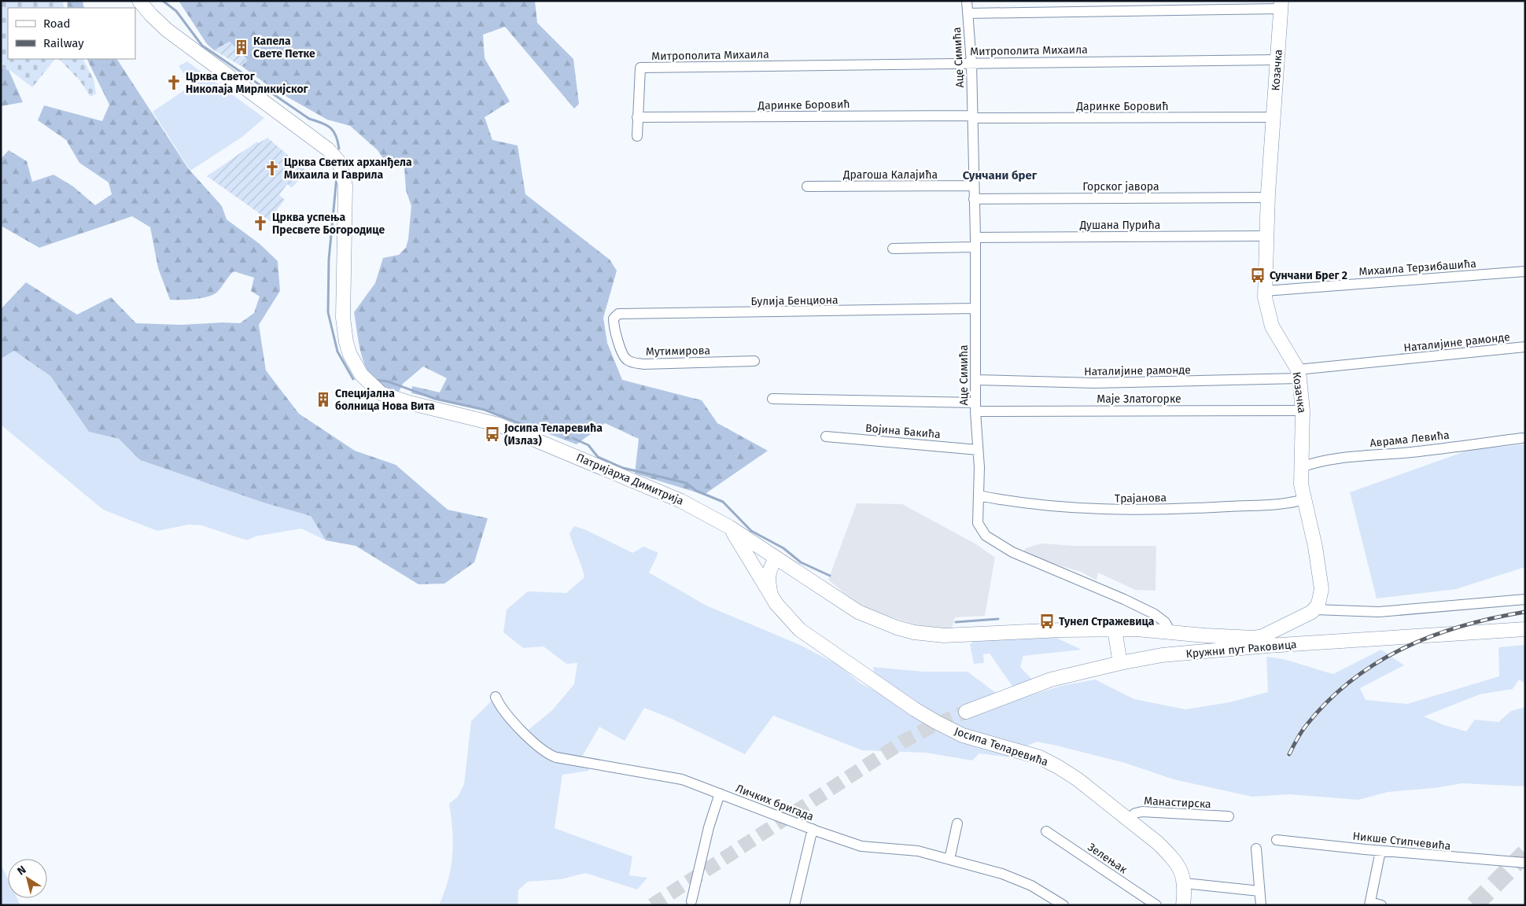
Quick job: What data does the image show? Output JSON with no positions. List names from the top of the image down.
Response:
{
  "streets": {
    "main road": [
      "Козачка",
      "Патријарха Димитрија",
      "Кружни пут Раковица",
      "Јосипа Теларевића"
    ],
    "street": [
      "Митрополита Михаила",
      "Аце Симића",
      "Даринке Боровић",
      "Драгоша Калајића",
      "Горског јавора",
      "Душана Пурића",
      "Михаила Терзибашића",
      "Булија Бенциона",
      "Наталијине рамонде",
      "Мутимирова",
      "Маје Златогорке",
      "Војина Бакића",
      "Аврама Левића",
      "Трајанова",
      "Личких бригада",
      "Манастирска",
      "Никше Стипчевића",
      "Зелењак"
    ]
  },
  "crossings": [
    ["Митрополита Михаила", "Аце Симића"],
    ["Митрополита Михаила", "Козачка"],
    ["Митрополита Михаила", "Даринке Боровић"],
    ["Аце Симића", "Даринке Боровић"],
    ["Аце Симића", "Драгоша Калајића"],
    ["Аце Симића", "Горског јавора"],
    ["Аце Симића", "Душана Пурића"],
    ["Аце Симића", "Булија Бенциона"],
    ["Аце Симића", "Наталијине рамонде"],
    ["Аце Симића", "Маје Златогорке"],
    ["Аце Симића", "Војина Бакића"],
    ["Аце Симића", "Патријарха Димитрија"],
    ["Аце Симића", "Трајанова"],
    ["Козачка", "Даринке Боровић"],
    ["Козачка", "Горског јавора"],
    ["Козачка", "Душана Пурића"],
    ["Козачка", "Михаила Терзибашића"],
    ["Козачка", "Наталијине рамонде"],
    ["Козачка", "Маје Златогорке"],
    ["Козачка", "Аврама Левића"],
    ["Козачка", "Трајанова"],
    ["Булија Бенциона", "Мутимирова"],
    ["Патријарха Димитрија", "Јосипа Теларевића"],
    ["Јосипа Теларевића", "Манастирска"]
  ],
  "districts": ["Сунчани брег"],
  "places": {
    "building": ["Капела Свете Петке", "Специјална болница Нова Вита"],
    "church": ["Црква Светог Николаја Мирликијског", "Црква Светих арханђела Михаила и Гаврила", "Црква успења Пресвете Богородице"],
    "bus stop": ["Сунчани Брег 2", "Јосипа Теларевића (Излаз)", "Тунел Стражевица"]
  },
  "legend": ["Road", "Railway"],
  "north": "top left"
}
